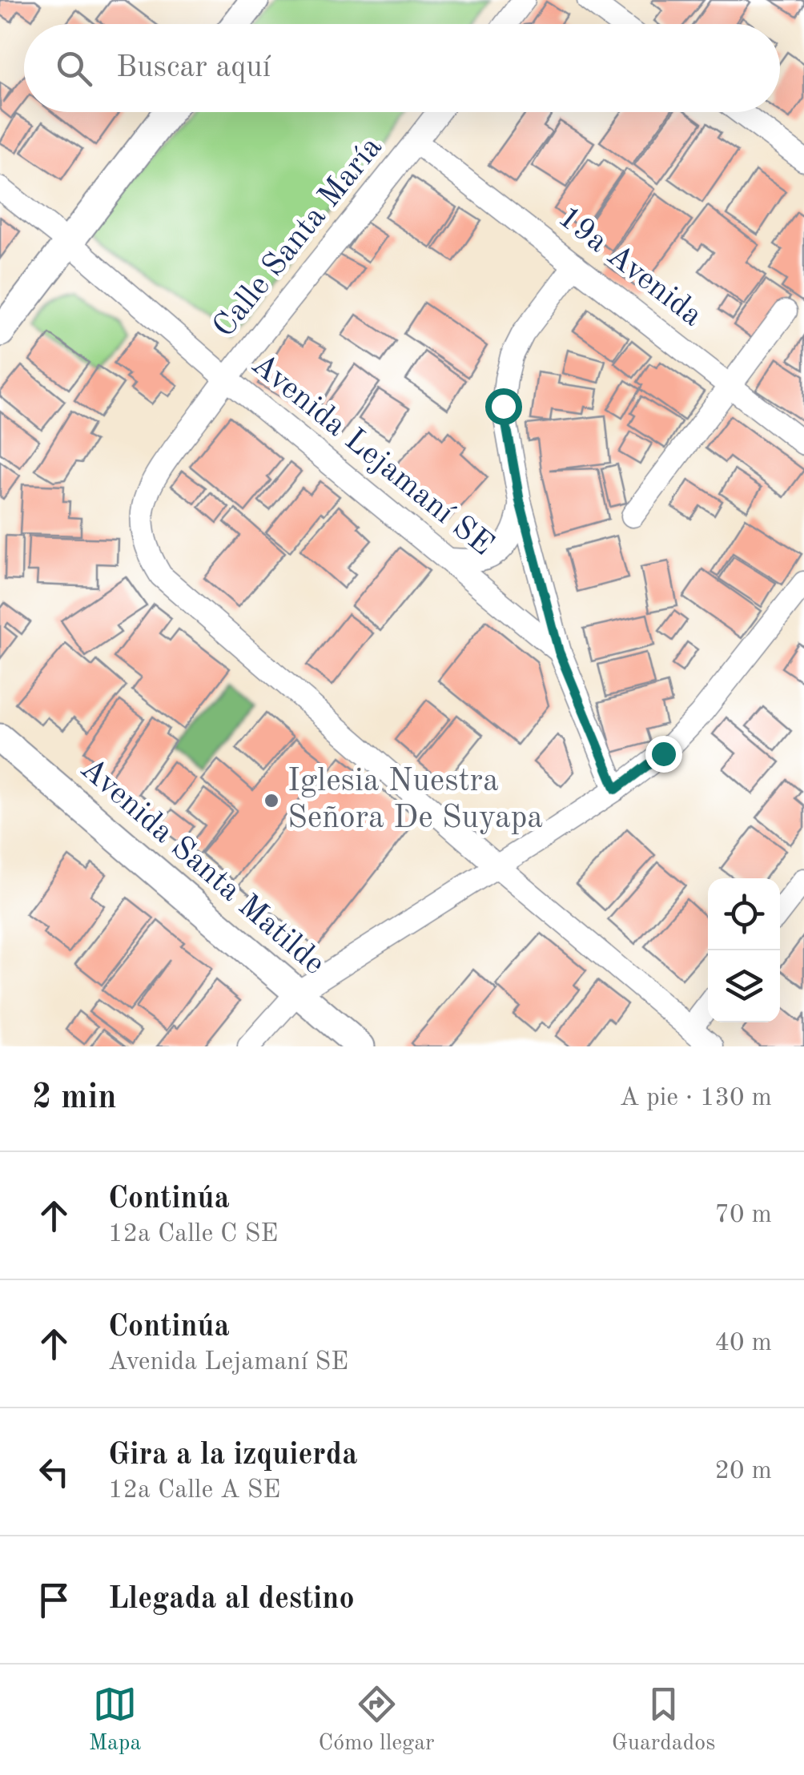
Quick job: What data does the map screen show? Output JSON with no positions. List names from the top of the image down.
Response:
{
  "streets": {
    "street": [
      "Calle Santa María",
      "19a Avenida",
      "Avenida Lejamaní SE",
      "Avenida Santa Matilde"
    ]
  },
  "crossings": [
    ["Calle Santa María", "19a Avenida"],
    ["Calle Santa María", "Avenida Lejamaní SE"]
  ],
  "places": ["Iglesia Nuestra Señora De Suyapa"],
  "page": {
    "search": "Buscar aquí",
    "heading": ["2 min", "A pie · 130 m"],
    "list": [
      ["Continúa", "12a Calle C SE", "70 m"],
      ["Continúa", "Avenida Lejamaní SE", "40 m"],
      ["Gira a la izquierda", "12a Calle A SE", "20 m"],
      "Llegada al destino"
    ],
    "nav": ["Mapa", "Cómo llegar", "Guardados"]
  }
}
